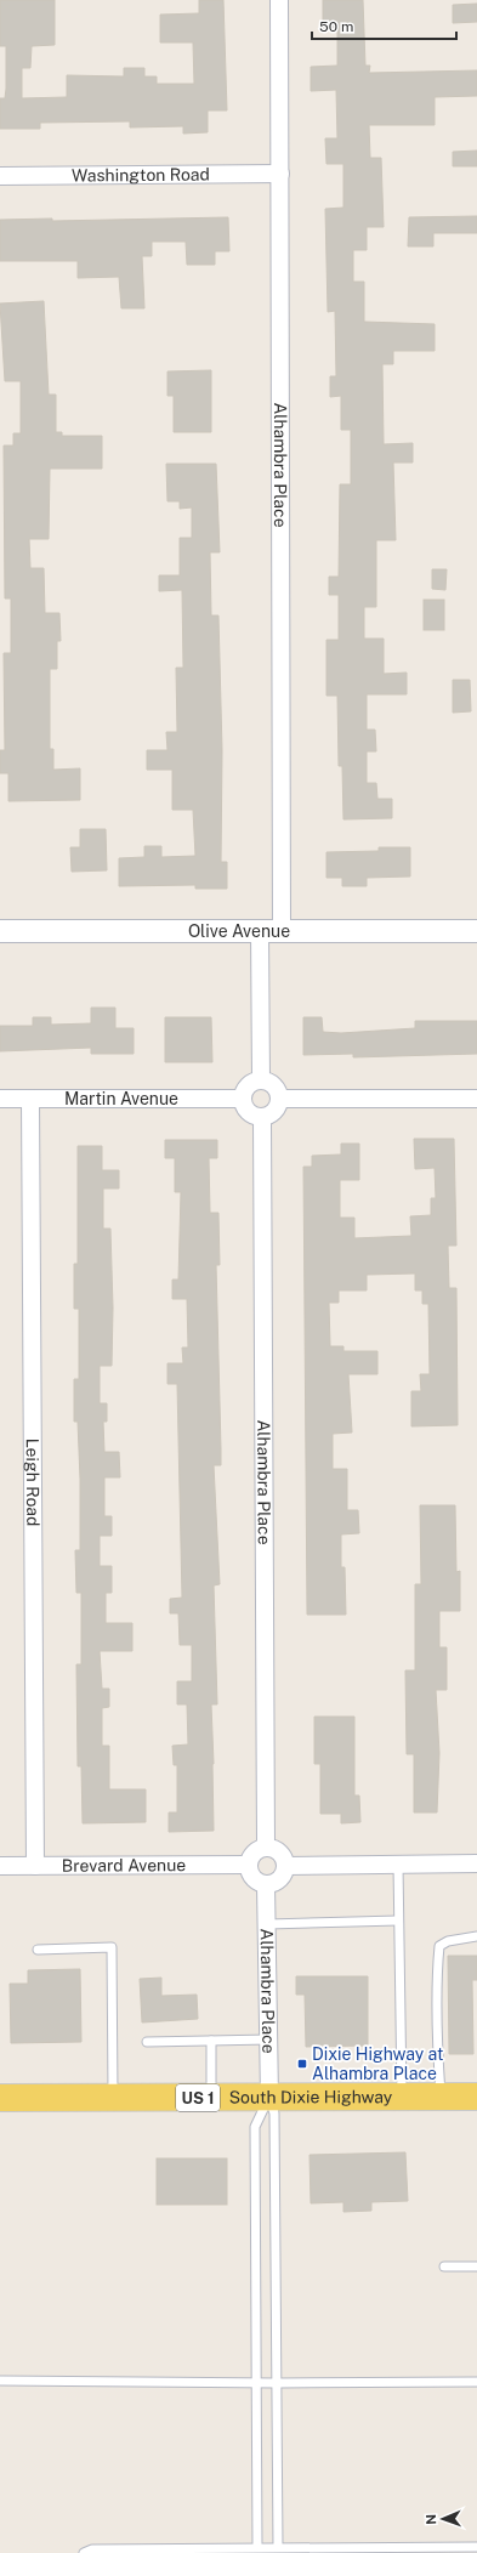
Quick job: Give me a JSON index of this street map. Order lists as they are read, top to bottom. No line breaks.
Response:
{"streets":{"main road":["US 1","South Dixie Highway"],"street":["Washington Road","Alhambra Place","Olive Avenue","Martin Avenue","Leigh Road","Brevard Avenue"]},"crossings":[["Washington Road","Alhambra Place"],["Alhambra Place","Olive Avenue"],["Alhambra Place","Martin Avenue"],["Alhambra Place","Brevard Avenue"],["Alhambra Place","South Dixie Highway"],["Martin Avenue","Leigh Road"],["Leigh Road","Brevard Avenue"]],"places":{"transit":["Dixie Highway at Alhambra Place"]},"scale_bar":"50 m","north":"left"}
